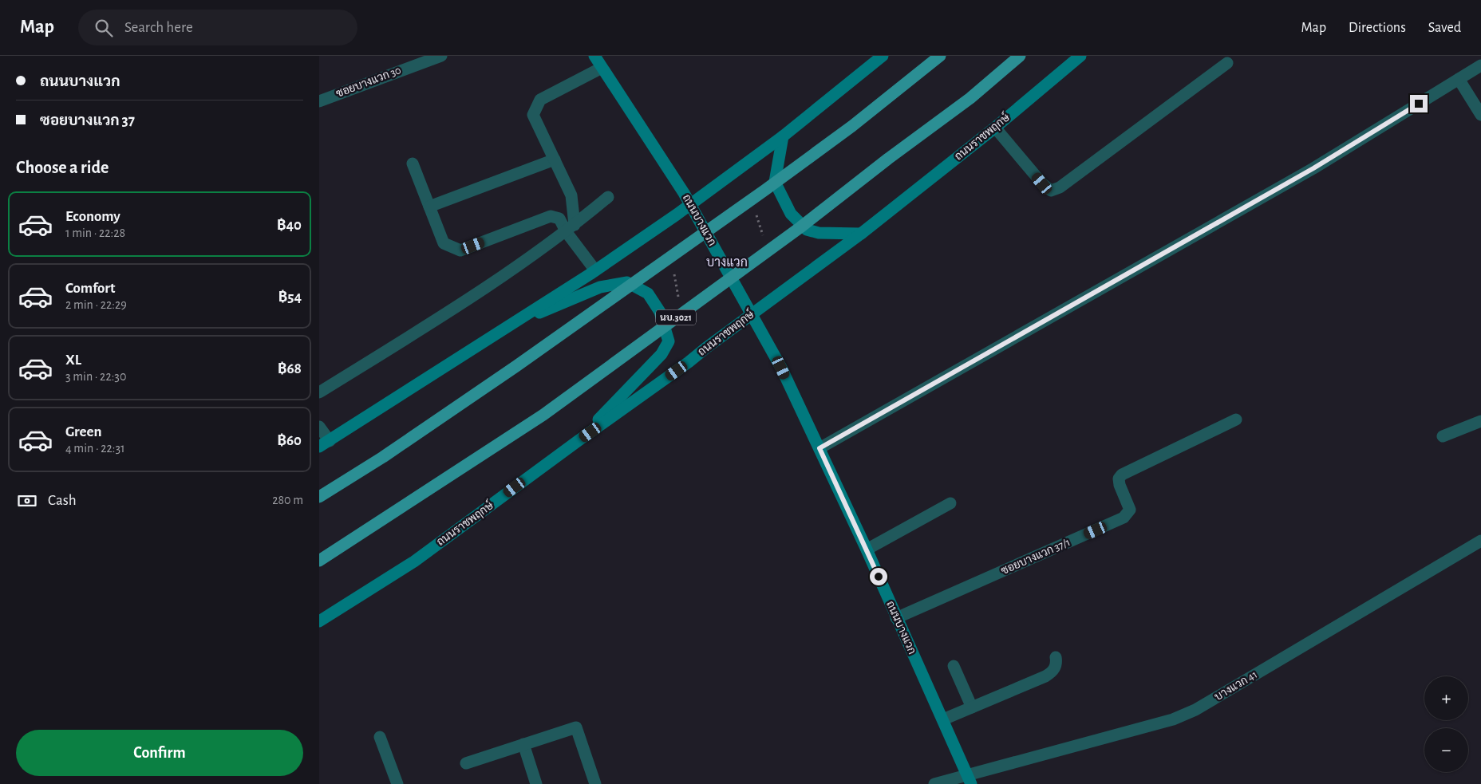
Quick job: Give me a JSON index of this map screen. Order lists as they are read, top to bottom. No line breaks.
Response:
{"streets":{"main road":["ถนนราชพฤกษ์","ถนนบางแวก","นบ.3021"],"street":["ซอยบางแวก 30","ซอยบางแวก 37/1","บางแวก 41"]},"crossings":[["ถนนราชพฤกษ์","ถนนบางแวก"],["ถนนบางแวก","ซอยบางแวก 37/1"],["ถนนบางแวก","บางแวก 41"]],"districts":["บางแวก"],"page":{"header":"Map","search":"Search here","nav":["Map","Directions","Saved"],"banner":["ถนนบางแวก","ซอยบางแวก 37"],"heading":"Choose a ride","list":[{"name":"Economy","note":"1 min · 22:28","value":"฿40"},{"name":"Comfort","note":"2 min · 22:29","value":"฿54"},{"name":"XL","note":"3 min · 22:30","value":"฿68"},{"name":"Green","note":"4 min · 22:31","value":"฿60"}],"pay":["Cash","280 m"],"map_buttons":["+","−"],"buttons":"Confirm"}}
